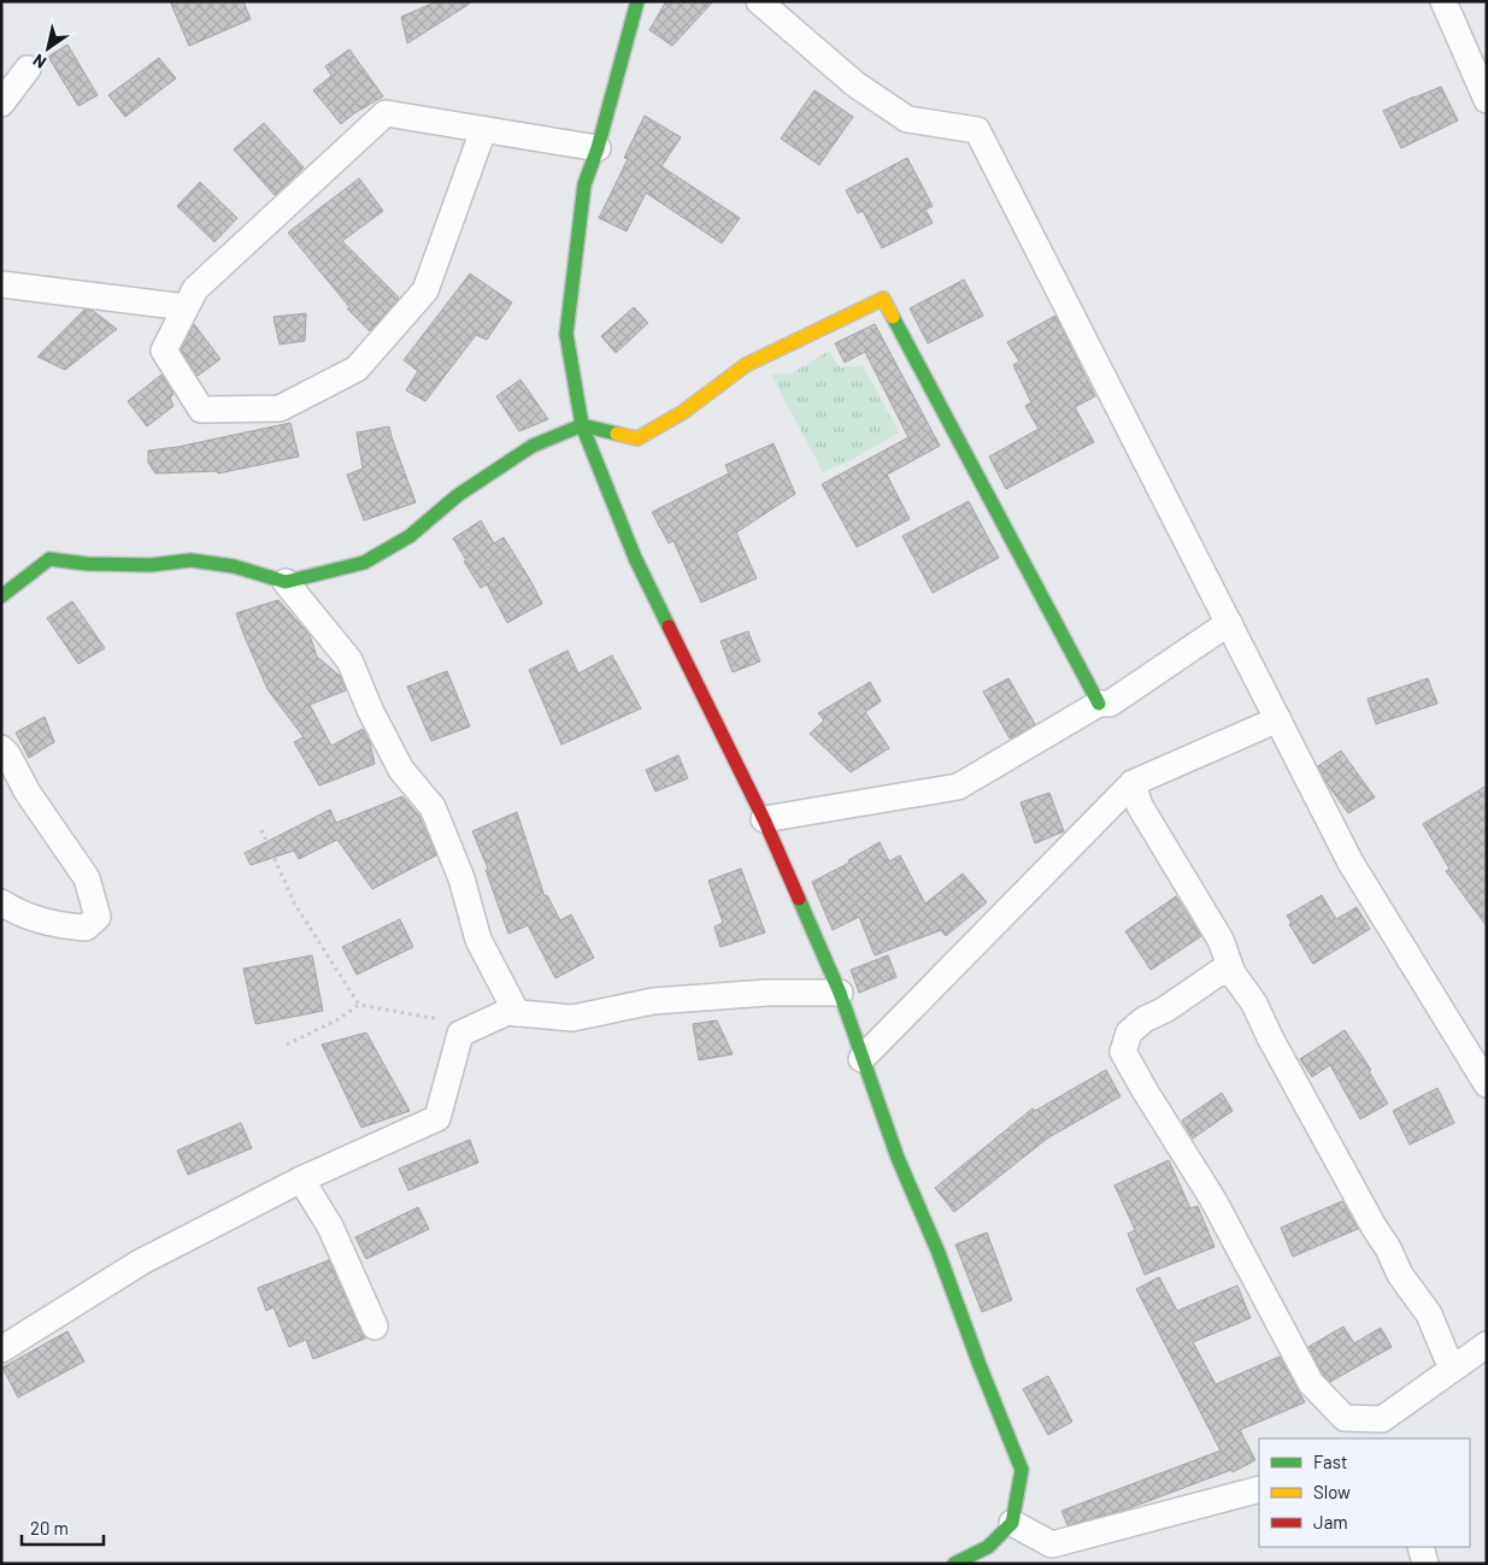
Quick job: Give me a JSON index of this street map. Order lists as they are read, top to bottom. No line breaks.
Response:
{"legend":["Fast","Slow","Jam"],"scale_bar":"20 m","north":"bottom left"}
